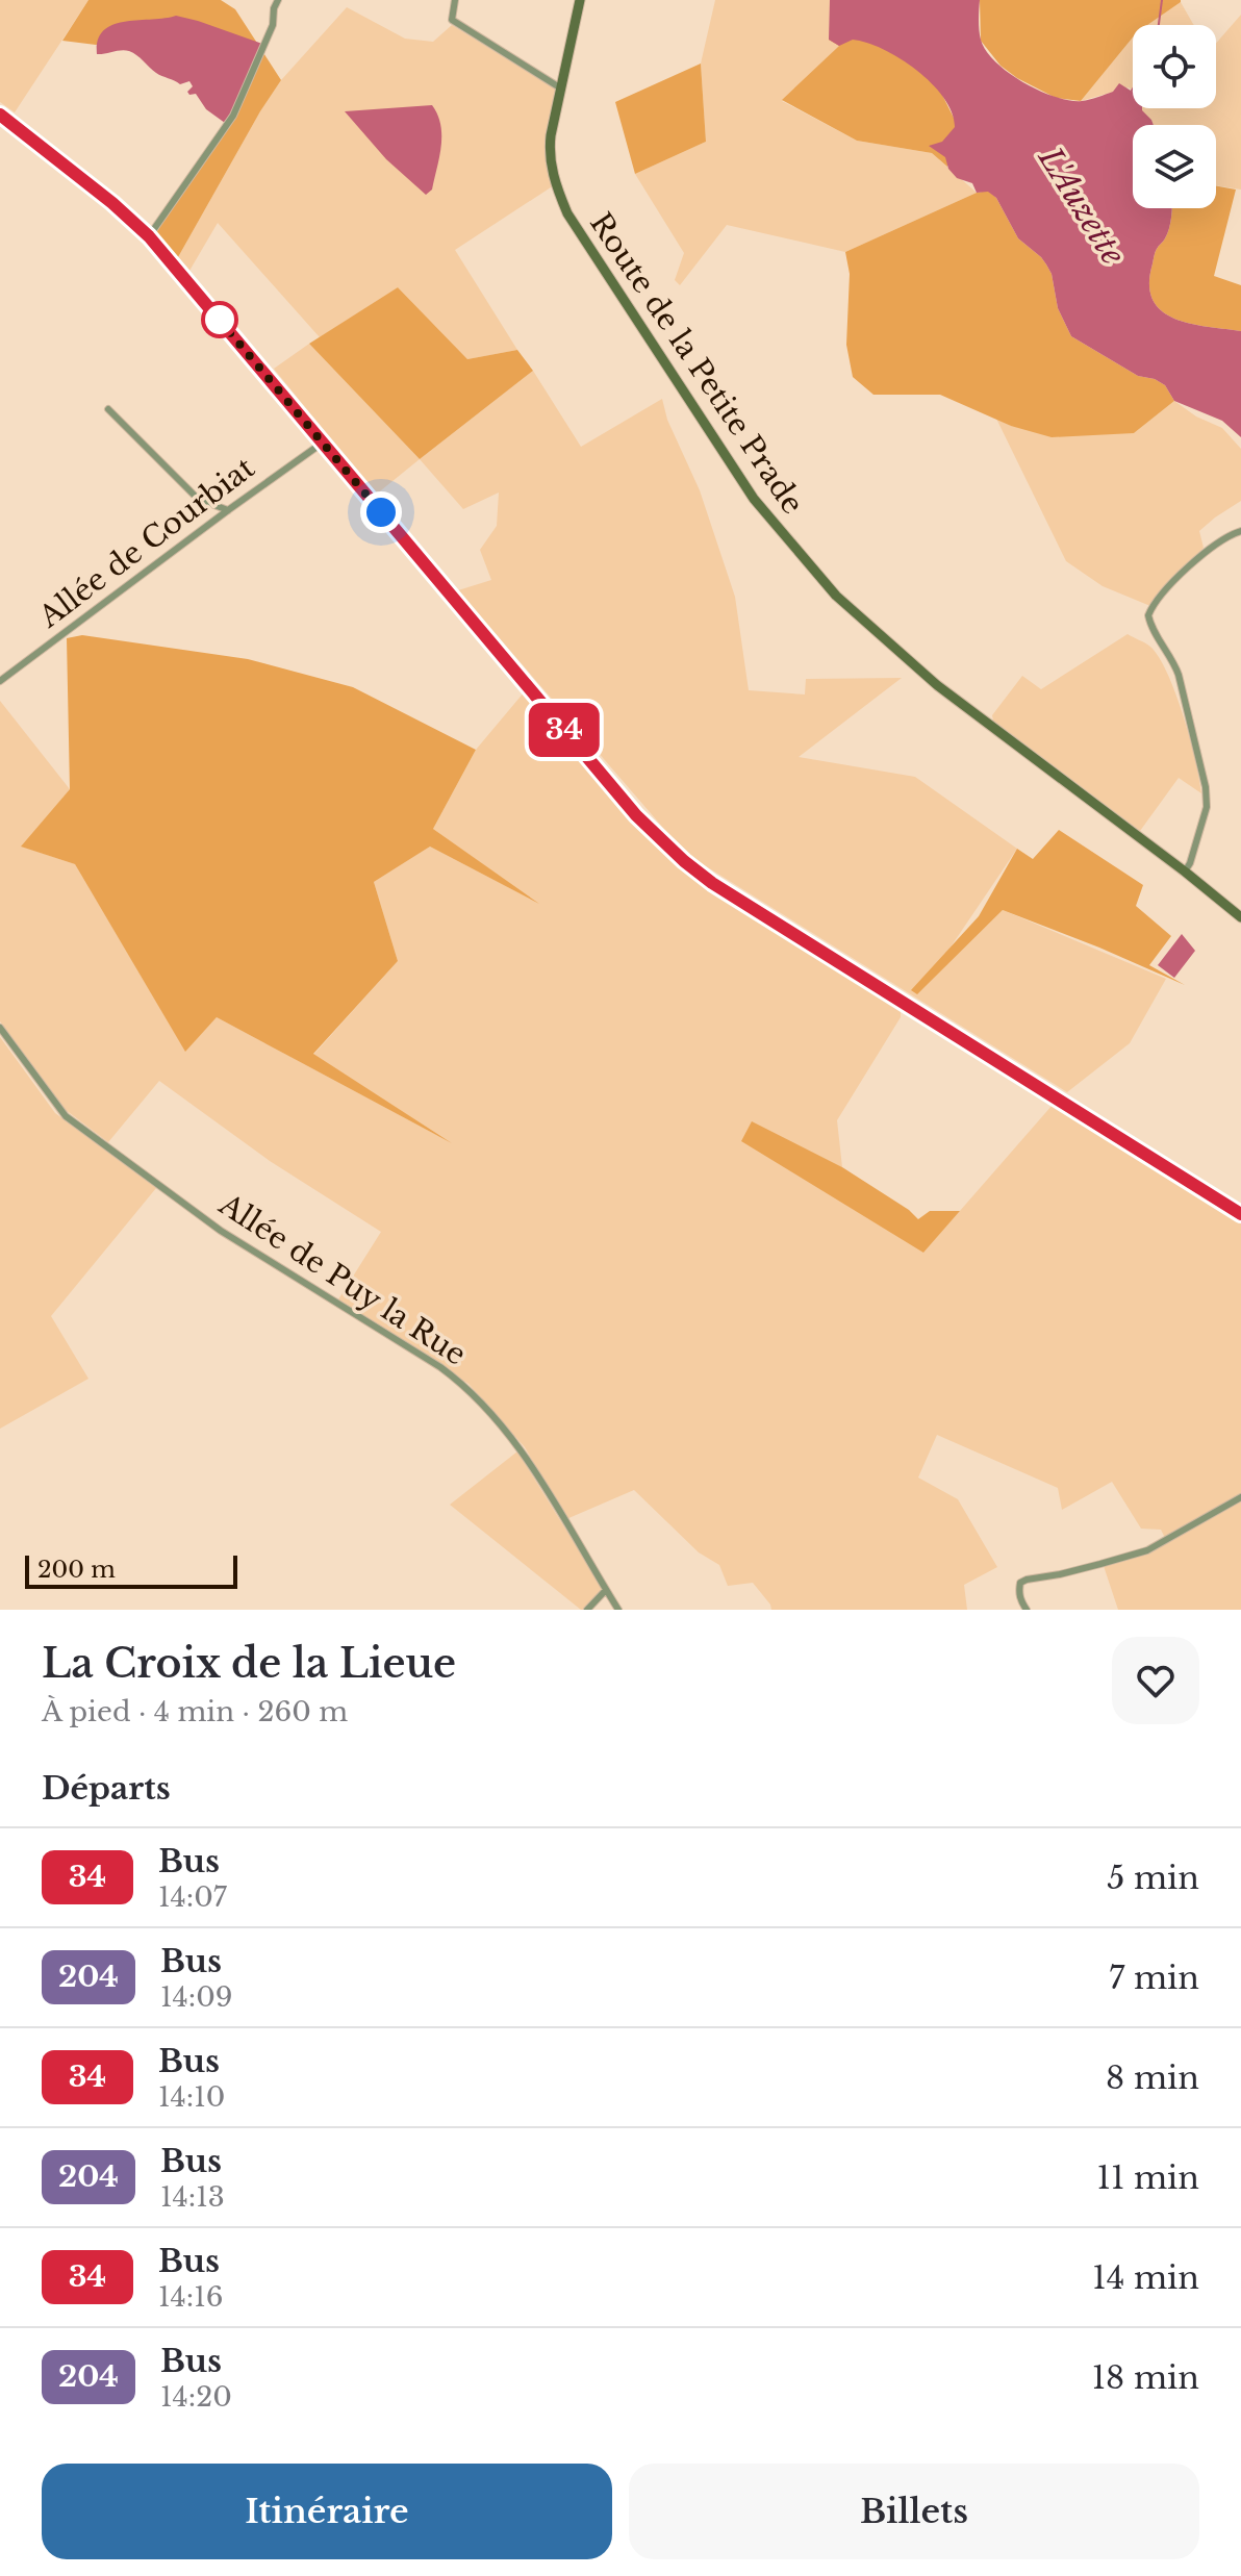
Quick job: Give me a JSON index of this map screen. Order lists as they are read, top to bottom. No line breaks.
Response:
{"streets":{"street":["Route de la Petite Prade","Allée de Courbiat","Allée de Puy la Rue"]},"water":["L'Auzette"],"lines":["bus line 34"],"scale_bar":"200 m","page":{"on_map":"34","scale":"200 m","heading":[["La Croix de la Lieue","À pied · 4 min · 260 m"],"Départs"],"list":[{"mark":"34","name":"Bus","note":"14:07","value":"5 min"},{"mark":"204","name":"Bus","note":"14:09","value":"7 min"},{"mark":"34","name":"Bus","note":"14:10","value":"8 min"},{"mark":"204","name":"Bus","note":"14:13","value":"11 min"},{"mark":"34","name":"Bus","note":"14:16","value":"14 min"},{"mark":"204","name":"Bus","note":"14:20","value":"18 min"}],"buttons":["Itinéraire","Billets"]}}
